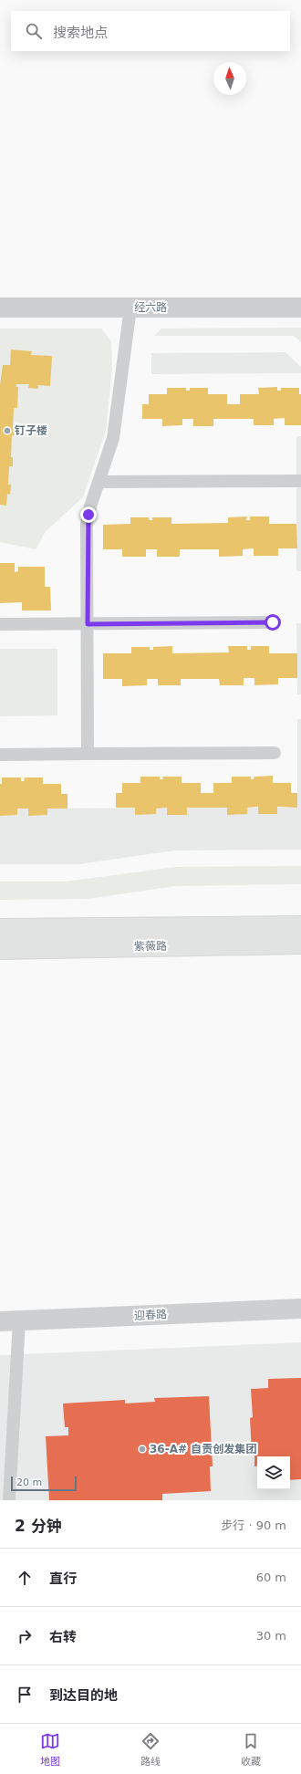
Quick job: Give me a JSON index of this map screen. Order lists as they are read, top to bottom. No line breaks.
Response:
{"streets":{"main road":["紫薇路"],"street":["经六路","迎春路"]},"places":["钉子楼","36-A# 自贡创发集团"],"scale_bar":"20 m","north":"top","page":{"search":"搜索地点","scale":"20 m","heading":["2 分钟","步行 · 90 m"],"list":[["直行","60 m"],["右转","30 m"],"到达目的地"],"nav":["地图","路线","收藏"]}}
